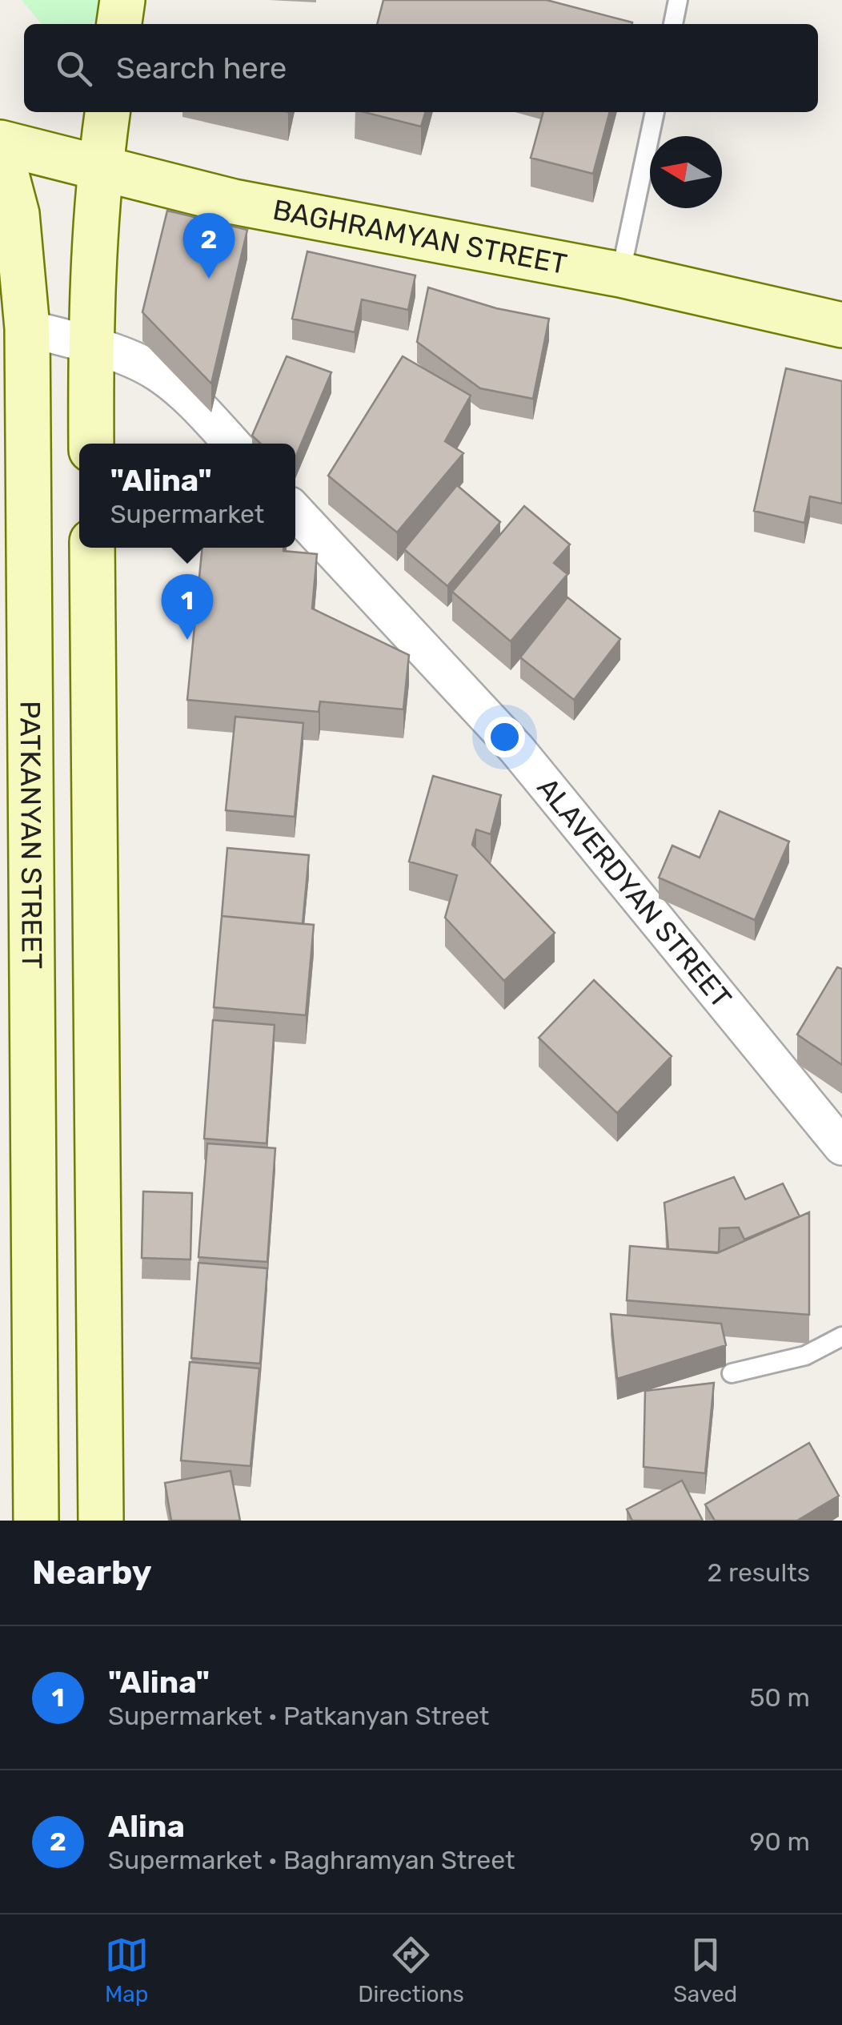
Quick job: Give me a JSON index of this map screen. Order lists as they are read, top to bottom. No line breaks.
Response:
{"streets":{"main road":["BAGHRAMYAN STREET","PATKANYAN STREET"],"street":["ALAVERDYAN STREET"]},"north":"left","page":{"search":"Search here","pins":["2","1"],"popup":["\"Alina\"","Supermarket"],"heading":["Nearby","2 results"],"list":[{"mark":"1","name":"\"Alina\"","note":"Supermarket · Patkanyan Street","value":"50 m"},{"mark":"2","name":"Alina","note":"Supermarket · Baghramyan Street","value":"90 m"}],"nav":["Map","Directions","Saved"]}}
